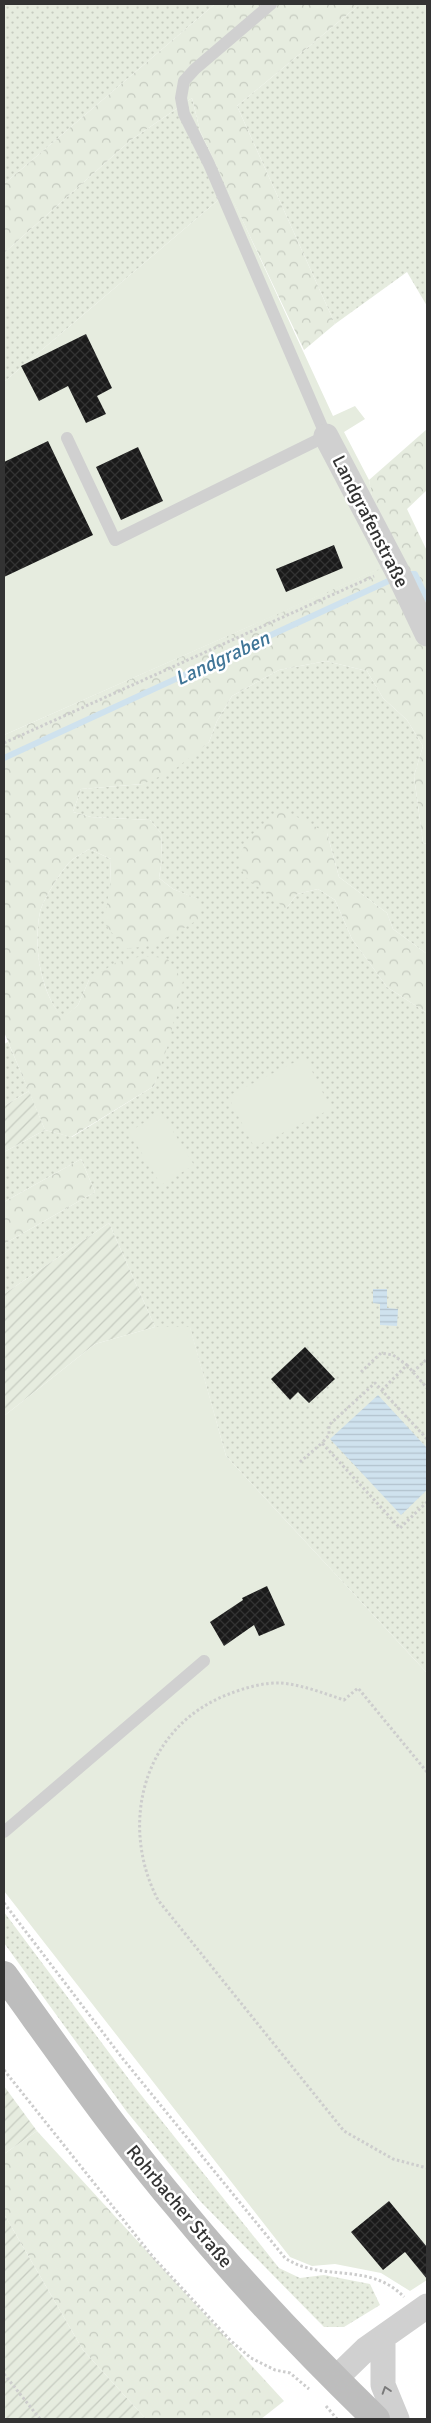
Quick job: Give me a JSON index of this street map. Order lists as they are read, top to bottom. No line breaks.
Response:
{"streets":{"main road":["Rohrbacher Straße"],"street":["Landgrafenstraße"]},"water":["Landgraben"]}
